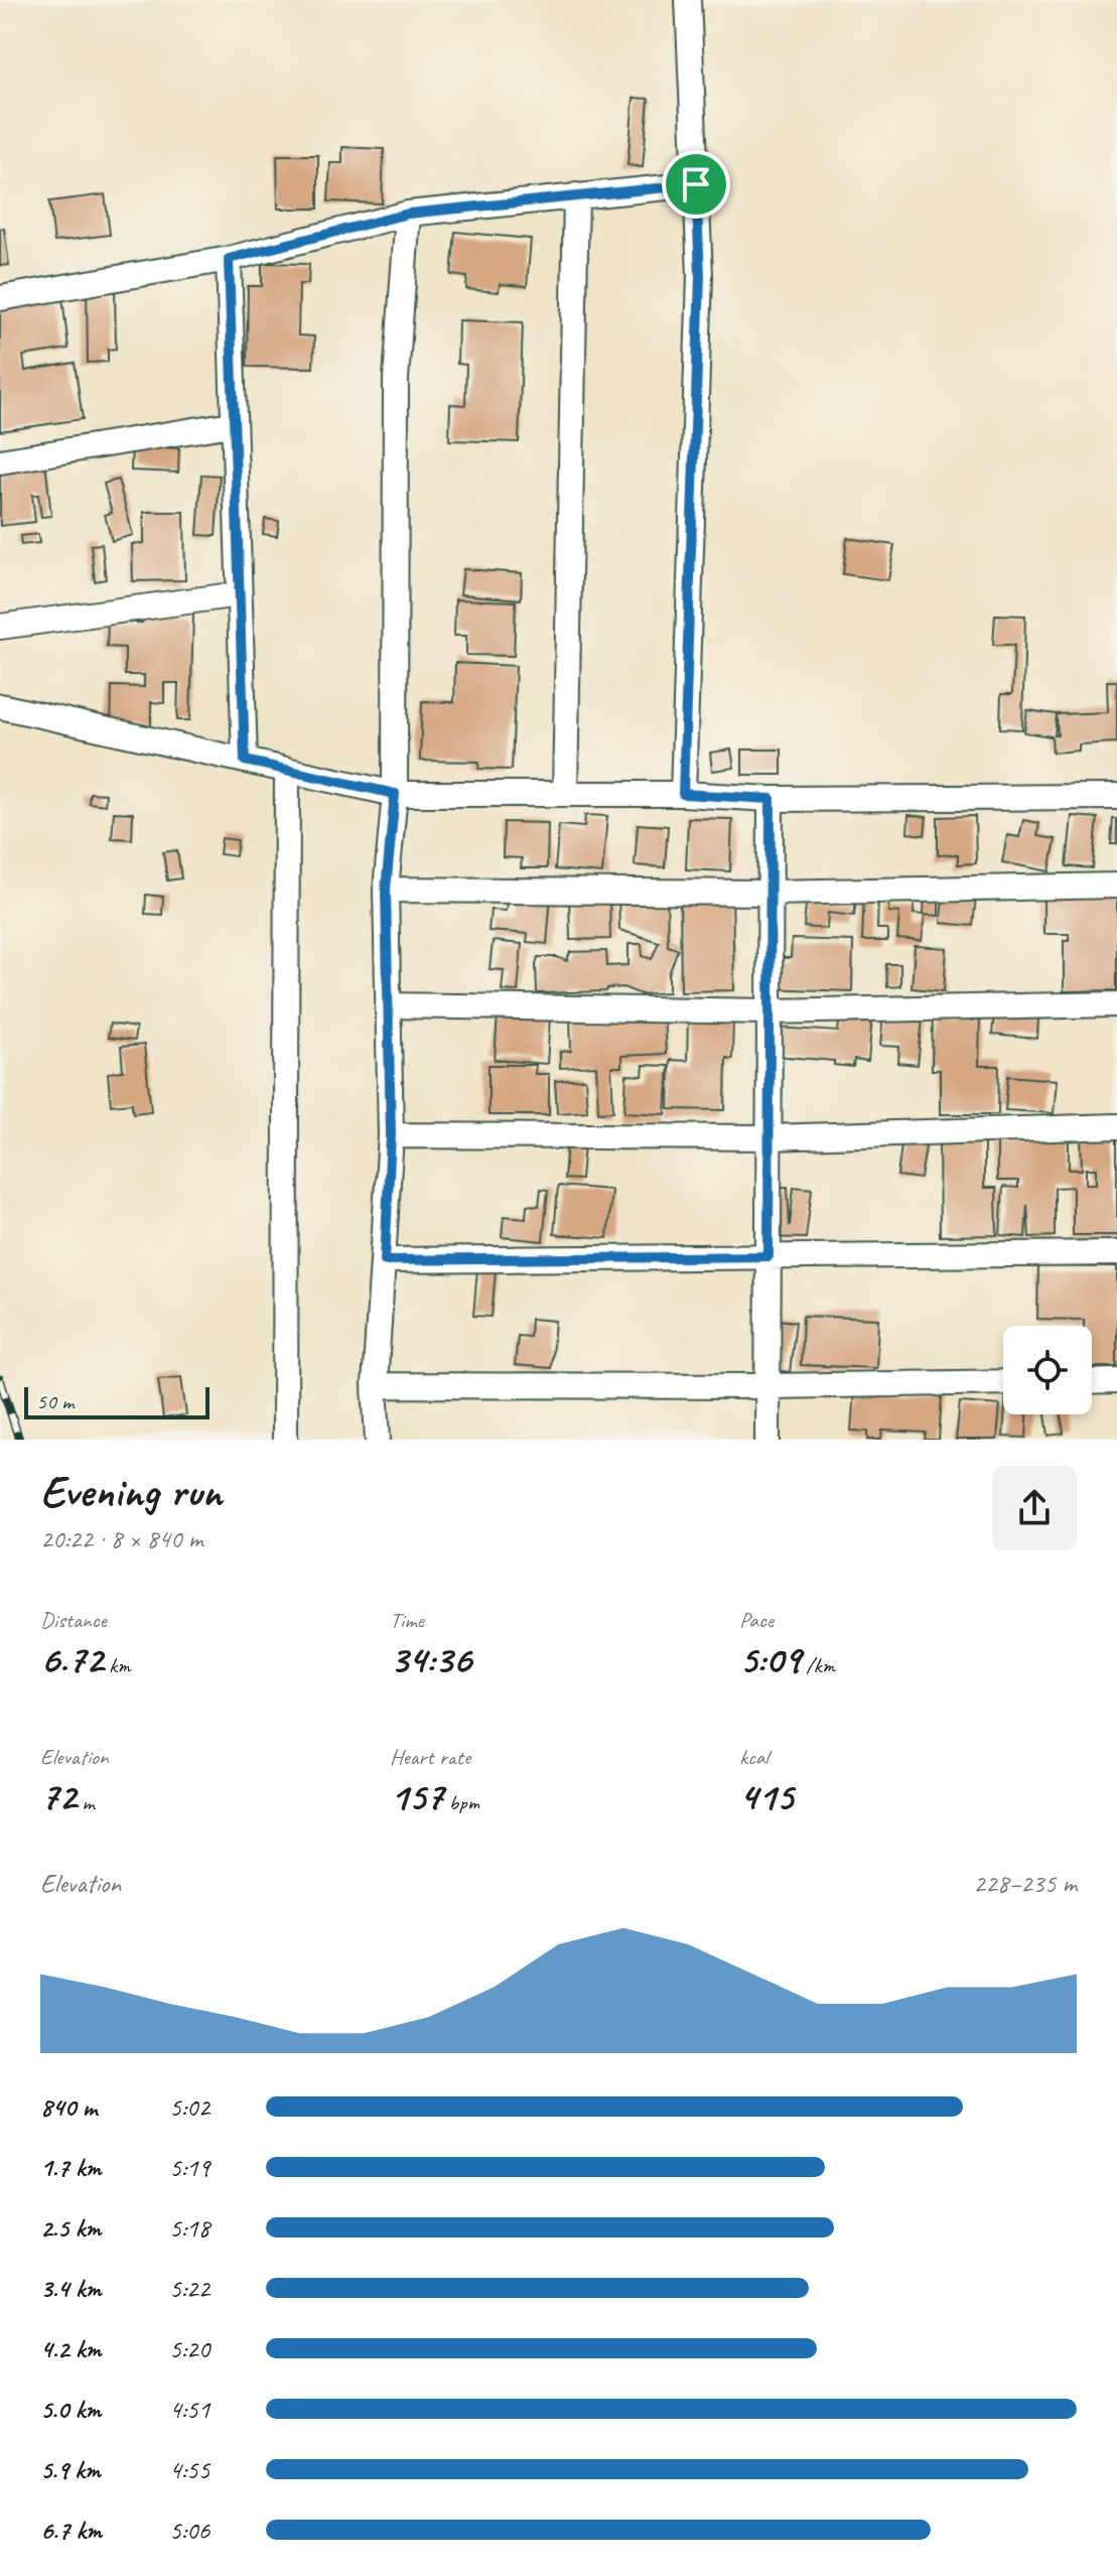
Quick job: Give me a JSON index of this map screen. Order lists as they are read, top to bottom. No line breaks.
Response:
{"scale_bar":"50 m","page":{"scale":"50 m","heading":["Evening run","20:22 · 8 × 840 m"],"stats":[["Distance","6.72 km"],["Time","34:36"],["Pace","5:09 /km"],["Elevation","72 m"],["Heart rate","157 bpm"],["kcal","415"]],"chart":["Elevation","228–235 m"],"list":[{"name":"840 m","note":"5:02"},{"name":"1.7 km","note":"5:19"},{"name":"2.5 km","note":"5:18"},{"name":"3.4 km","note":"5:22"},{"name":"4.2 km","note":"5:20"},{"name":"5.0 km","note":"4:51"},{"name":"5.9 km","note":"4:55"},{"name":"6.7 km","note":"5:06"}]}}
